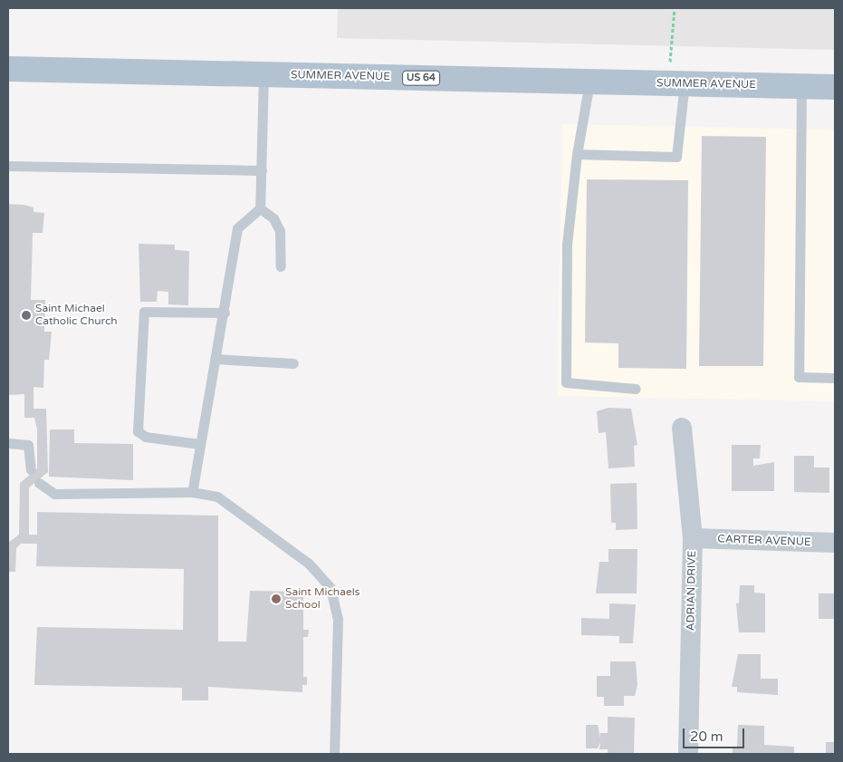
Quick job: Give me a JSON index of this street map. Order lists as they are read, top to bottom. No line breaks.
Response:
{"streets":{"main road":["SUMMER AVENUE","US 64"],"street":["CARTER AVENUE","ADRIAN DRIVE"]},"crossings":[["CARTER AVENUE","ADRIAN DRIVE"]],"places":["Saint Michael Catholic Church","Saint Michaels School"],"scale_bar":"20 m"}
